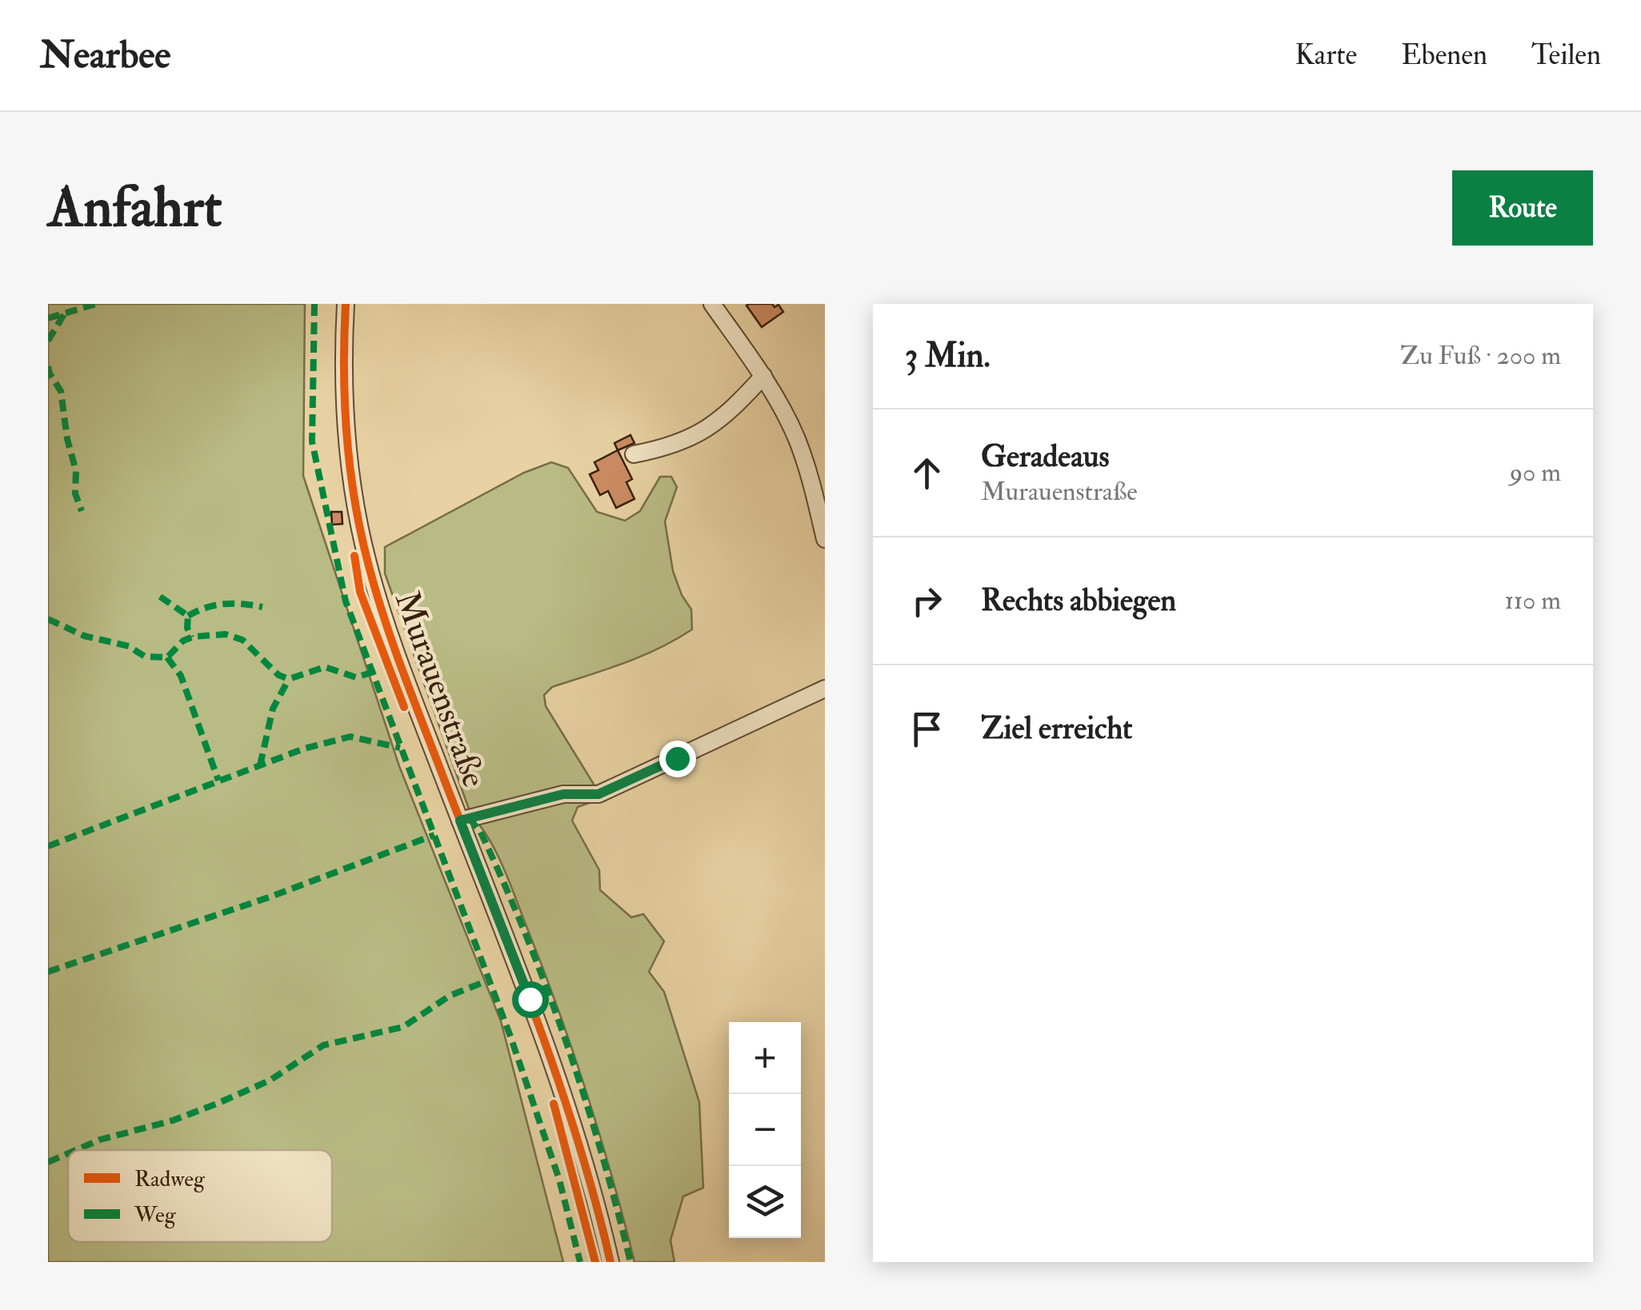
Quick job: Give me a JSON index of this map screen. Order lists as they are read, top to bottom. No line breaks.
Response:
{"streets":{"street":["Murauenstraße"]},"legend":["Radweg","Weg"],"page":{"header":"Nearbee","nav":["Karte","Ebenen","Teilen"],"buttons":"Route","title":"Anfahrt","heading":["3 Min.","Zu Fuß · 200 m"],"list":[["Geradeaus","Murauenstraße","90 m"],["Rechts abbiegen","110 m"],"Ziel erreicht"],"map_buttons":["+","−"]}}
